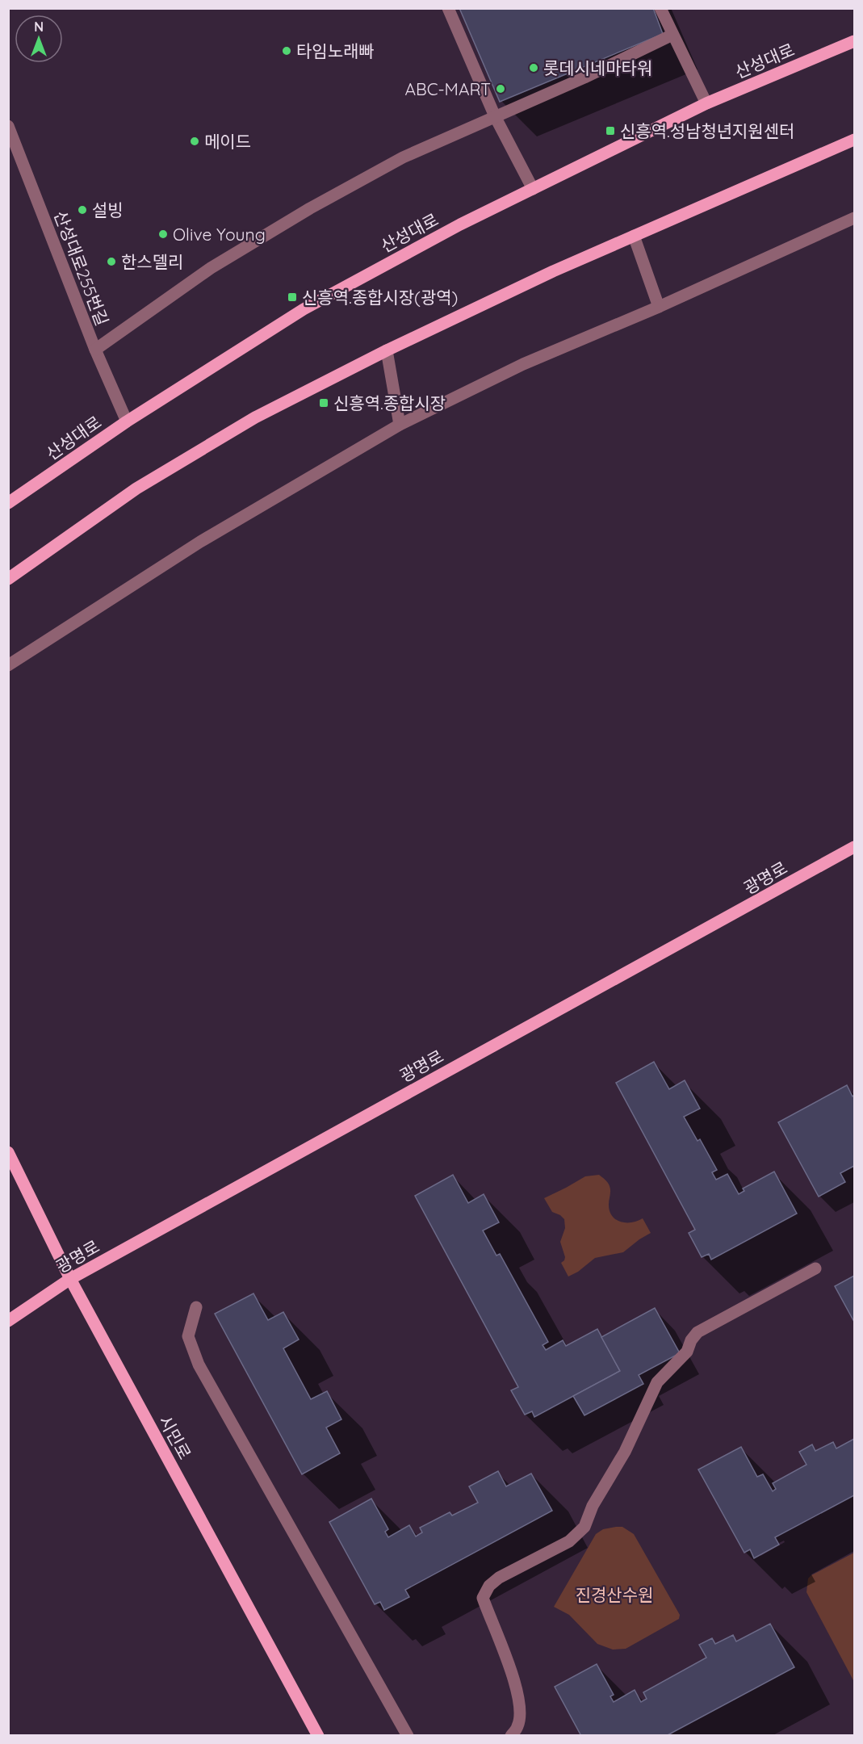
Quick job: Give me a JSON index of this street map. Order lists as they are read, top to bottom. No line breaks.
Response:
{"streets":{"main road":["산성대로","광명로","시민로"],"street":["산성대로255번길"]},"crossings":[["산성대로","산성대로255번길"],["광명로","시민로"]],"parks":["진경산수원"],"places":{"other":["타임노래빠","롯데시네마타워","ABC-MART","메이드","설빙","Olive Young","한스델리"],"transit":["신흥역.성남청년지원센터","신흥역.종합시장(광역)","신흥역.종합시장"]},"north":"top"}
